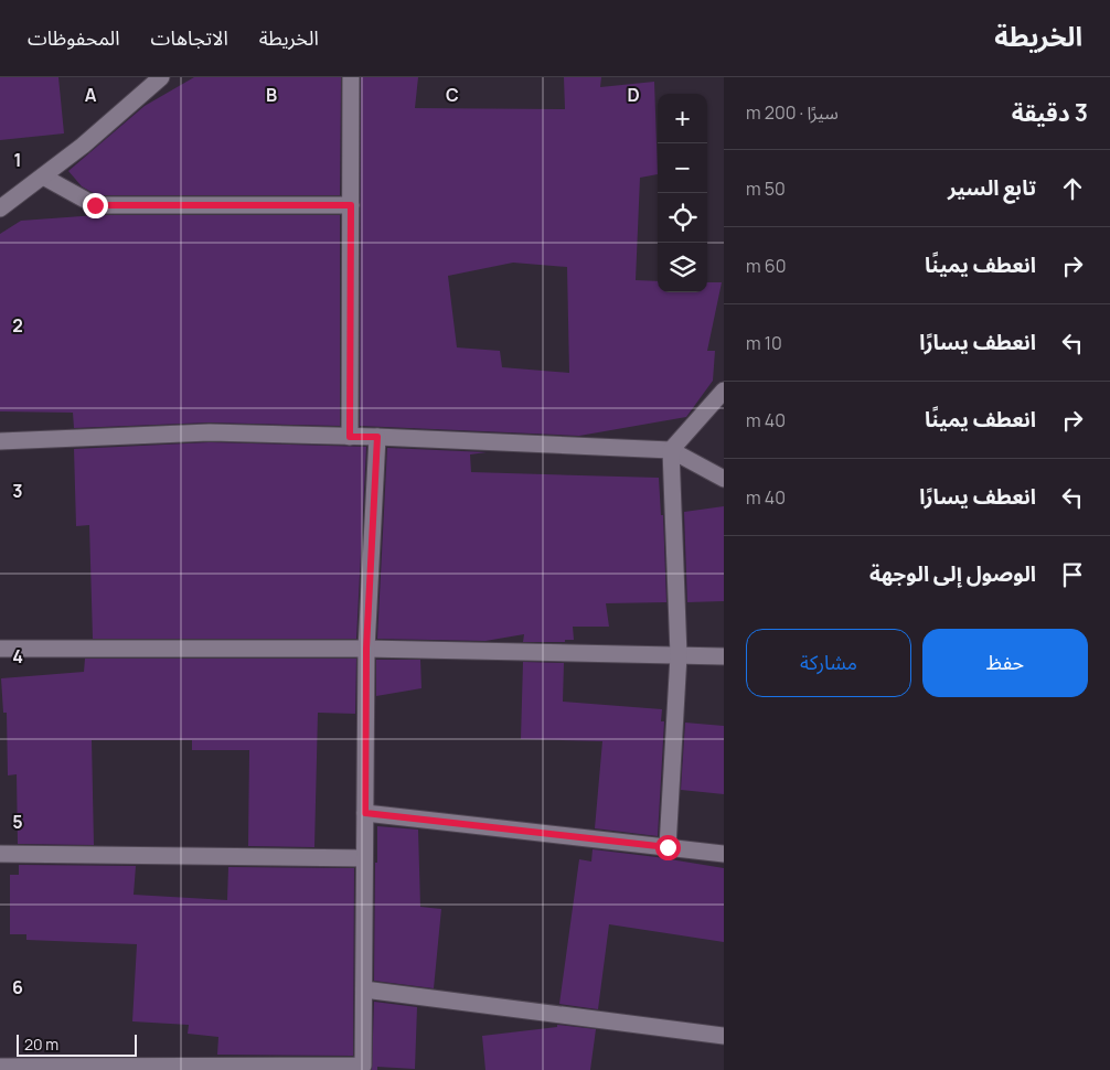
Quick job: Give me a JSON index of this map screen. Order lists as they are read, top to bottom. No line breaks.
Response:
{"scale_bar":"20 m","page":{"header":"الخريطة","nav":["الخريطة","الاتجاهات","المحفوظات"],"heading":["3 دقيقة","سيرًا · 200 m"],"map_buttons":["+","−"],"list":[["تابع السير","50 m"],["انعطف يمينًا","60 m"],["انعطف يسارًا","10 m"],["انعطف يمينًا","40 m"],["انعطف يسارًا","40 m"],"الوصول إلى الوجهة"],"buttons":["حفظ","مشاركة"],"scale":"20 m"},"grid":{"columns":["A","B","C","D"],"rows":["1","2","3","4","5","6"]}}
